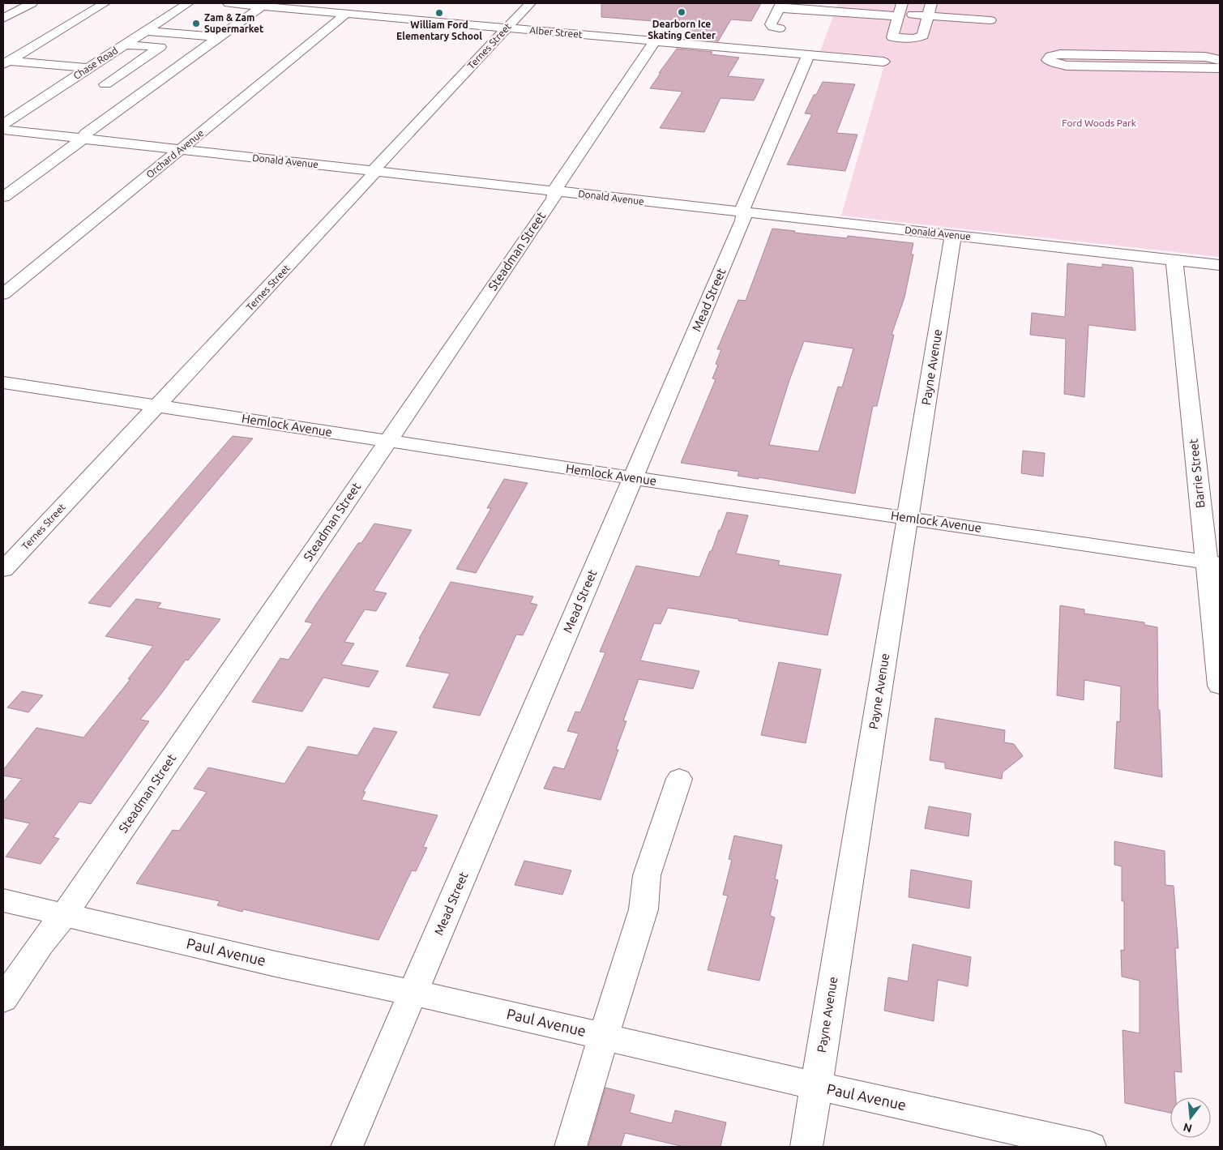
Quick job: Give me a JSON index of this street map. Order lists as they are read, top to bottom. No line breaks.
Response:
{"streets":{"street":["Alber Street","Ternes Street","Chase Road","Orchard Avenue","Donald Avenue","Steadman Street","Mead Street","Payne Avenue","Hemlock Avenue","Barrie Street","Paul Avenue"]},"crossings":[["Alber Street","Ternes Street"],["Alber Street","Orchard Avenue"],["Alber Street","Steadman Street"],["Alber Street","Mead Street"],["Ternes Street","Donald Avenue"],["Ternes Street","Hemlock Avenue"],["Orchard Avenue","Donald Avenue"],["Donald Avenue","Steadman Street"],["Donald Avenue","Mead Street"],["Donald Avenue","Payne Avenue"],["Donald Avenue","Barrie Street"],["Steadman Street","Hemlock Avenue"],["Steadman Street","Paul Avenue"],["Mead Street","Hemlock Avenue"],["Mead Street","Paul Avenue"],["Payne Avenue","Hemlock Avenue"],["Payne Avenue","Paul Avenue"],["Hemlock Avenue","Barrie Street"]],"parks":["Ford Woods Park"],"places":["Dearborn Ice Skating Center","William Ford Elementary School","Zam & Zam Supermarket"],"north":"bottom"}
